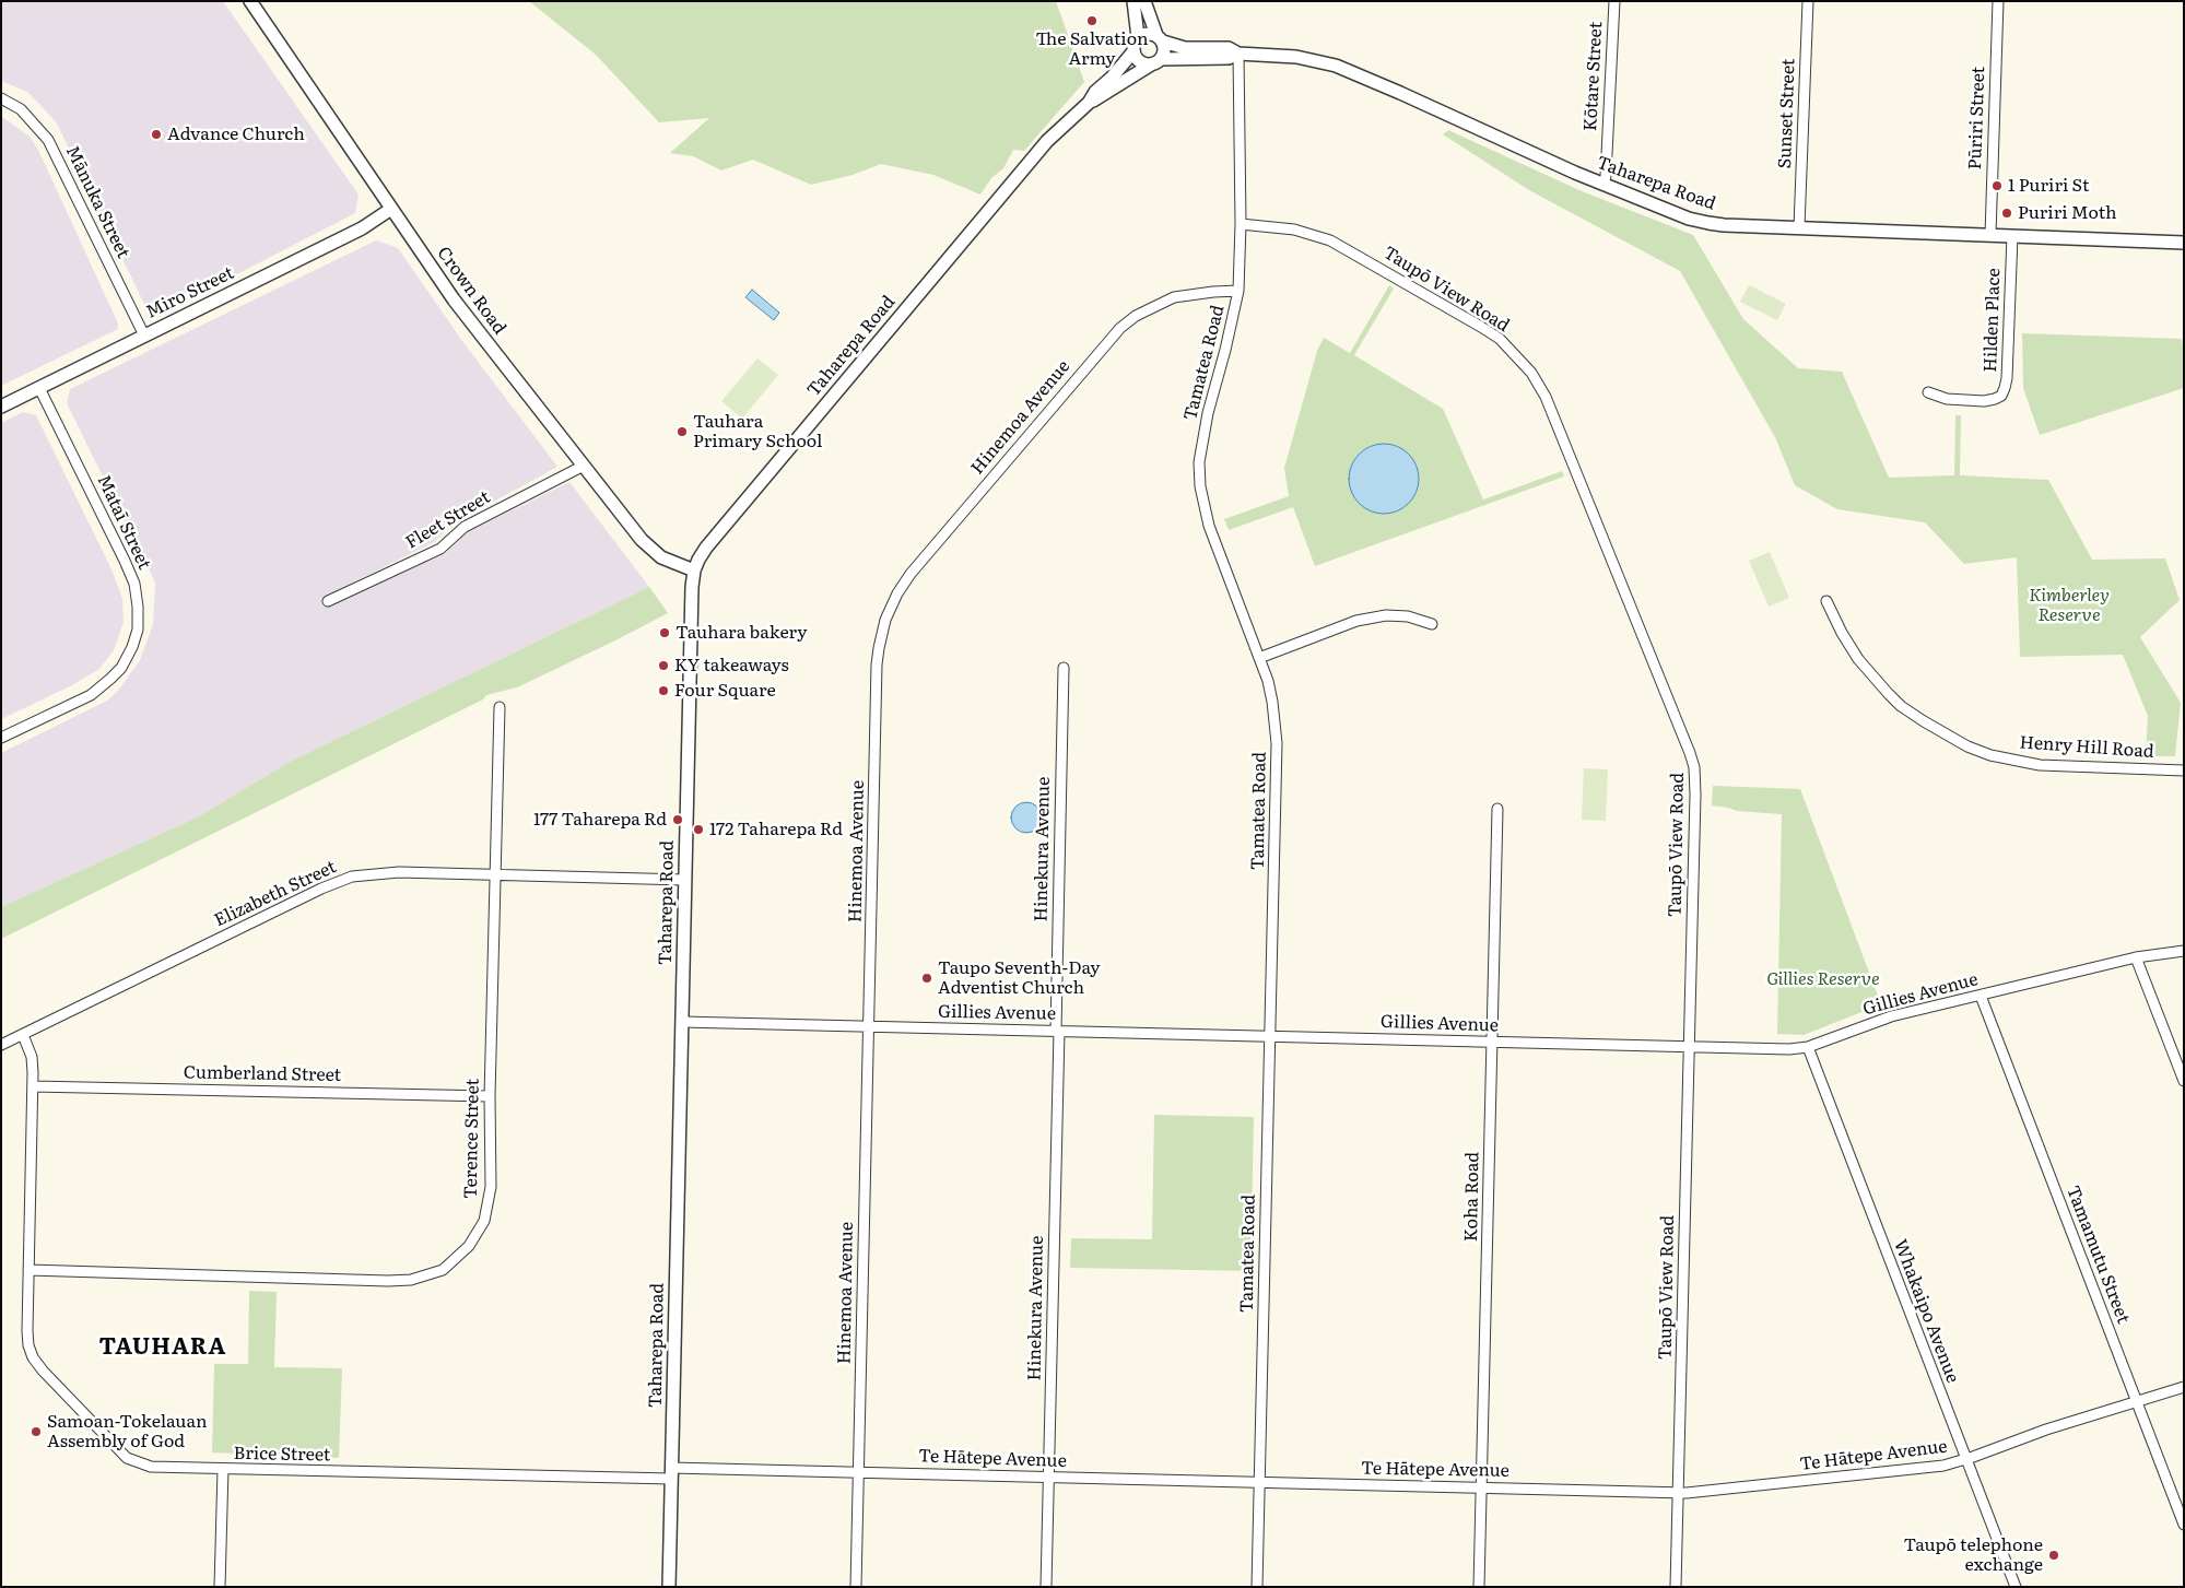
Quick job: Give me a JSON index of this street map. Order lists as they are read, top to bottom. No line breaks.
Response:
{"streets":{"street":["Kōtare Street","Sunset Street","Pūriri Street","Taharepa Road","Mānuka Street","Taupō View Road","Crown Road","Miro Street","Hilden Place","Tamatea Road","Hinemoa Avenue","Fleet Street","Mataī Street","Henry Hill Road","Hinekura Avenue","Elizabeth Street","Gillies Avenue","Cumberland Street","Terence Street","Koha Road","Tamamutu Street","Whakaipo Avenue","Brice Street","Te Hātepe Avenue"]},"crossings":[["Kōtare Street","Taharepa Road"],["Sunset Street","Taharepa Road"],["Pūriri Street","Taharepa Road"],["Taharepa Road","Crown Road"],["Taharepa Road","Hilden Place"],["Taharepa Road","Tamatea Road"],["Taharepa Road","Elizabeth Street"],["Taharepa Road","Gillies Avenue"],["Taharepa Road","Brice Street"],["Taharepa Road","Te Hātepe Avenue"],["Mānuka Street","Miro Street"],["Taupō View Road","Tamatea Road"],["Taupō View Road","Gillies Avenue"],["Taupō View Road","Te Hātepe Avenue"],["Crown Road","Miro Street"],["Crown Road","Fleet Street"],["Miro Street","Mataī Street"],["Tamatea Road","Hinemoa Avenue"],["Tamatea Road","Gillies Avenue"],["Tamatea Road","Te Hātepe Avenue"],["Hinemoa Avenue","Gillies Avenue"],["Hinemoa Avenue","Te Hātepe Avenue"],["Hinekura Avenue","Gillies Avenue"],["Hinekura Avenue","Te Hātepe Avenue"],["Elizabeth Street","Terence Street"],["Elizabeth Street","Brice Street"],["Gillies Avenue","Koha Road"],["Gillies Avenue","Tamamutu Street"],["Gillies Avenue","Whakaipo Avenue"],["Cumberland Street","Terence Street"],["Cumberland Street","Brice Street"],["Terence Street","Brice Street"],["Koha Road","Te Hātepe Avenue"],["Tamamutu Street","Te Hātepe Avenue"],["Whakaipo Avenue","Te Hātepe Avenue"],["Brice Street","Te Hātepe Avenue"]],"districts":["TAUHARA"],"parks":["Kimberley Reserve","Gillies Reserve"],"places":["The Salvation Army","Advance Church","1 Puriri St","Puriri Moth","Tauhara Primary School","Tauhara bakery","KY takeaways","Four Square","177 Taharepa Rd","172 Taharepa Rd","Taupo Seventh-Day Adventist Church","Samoan-Tokelauan Assembly of God","Taupō telephone exchange"]}
